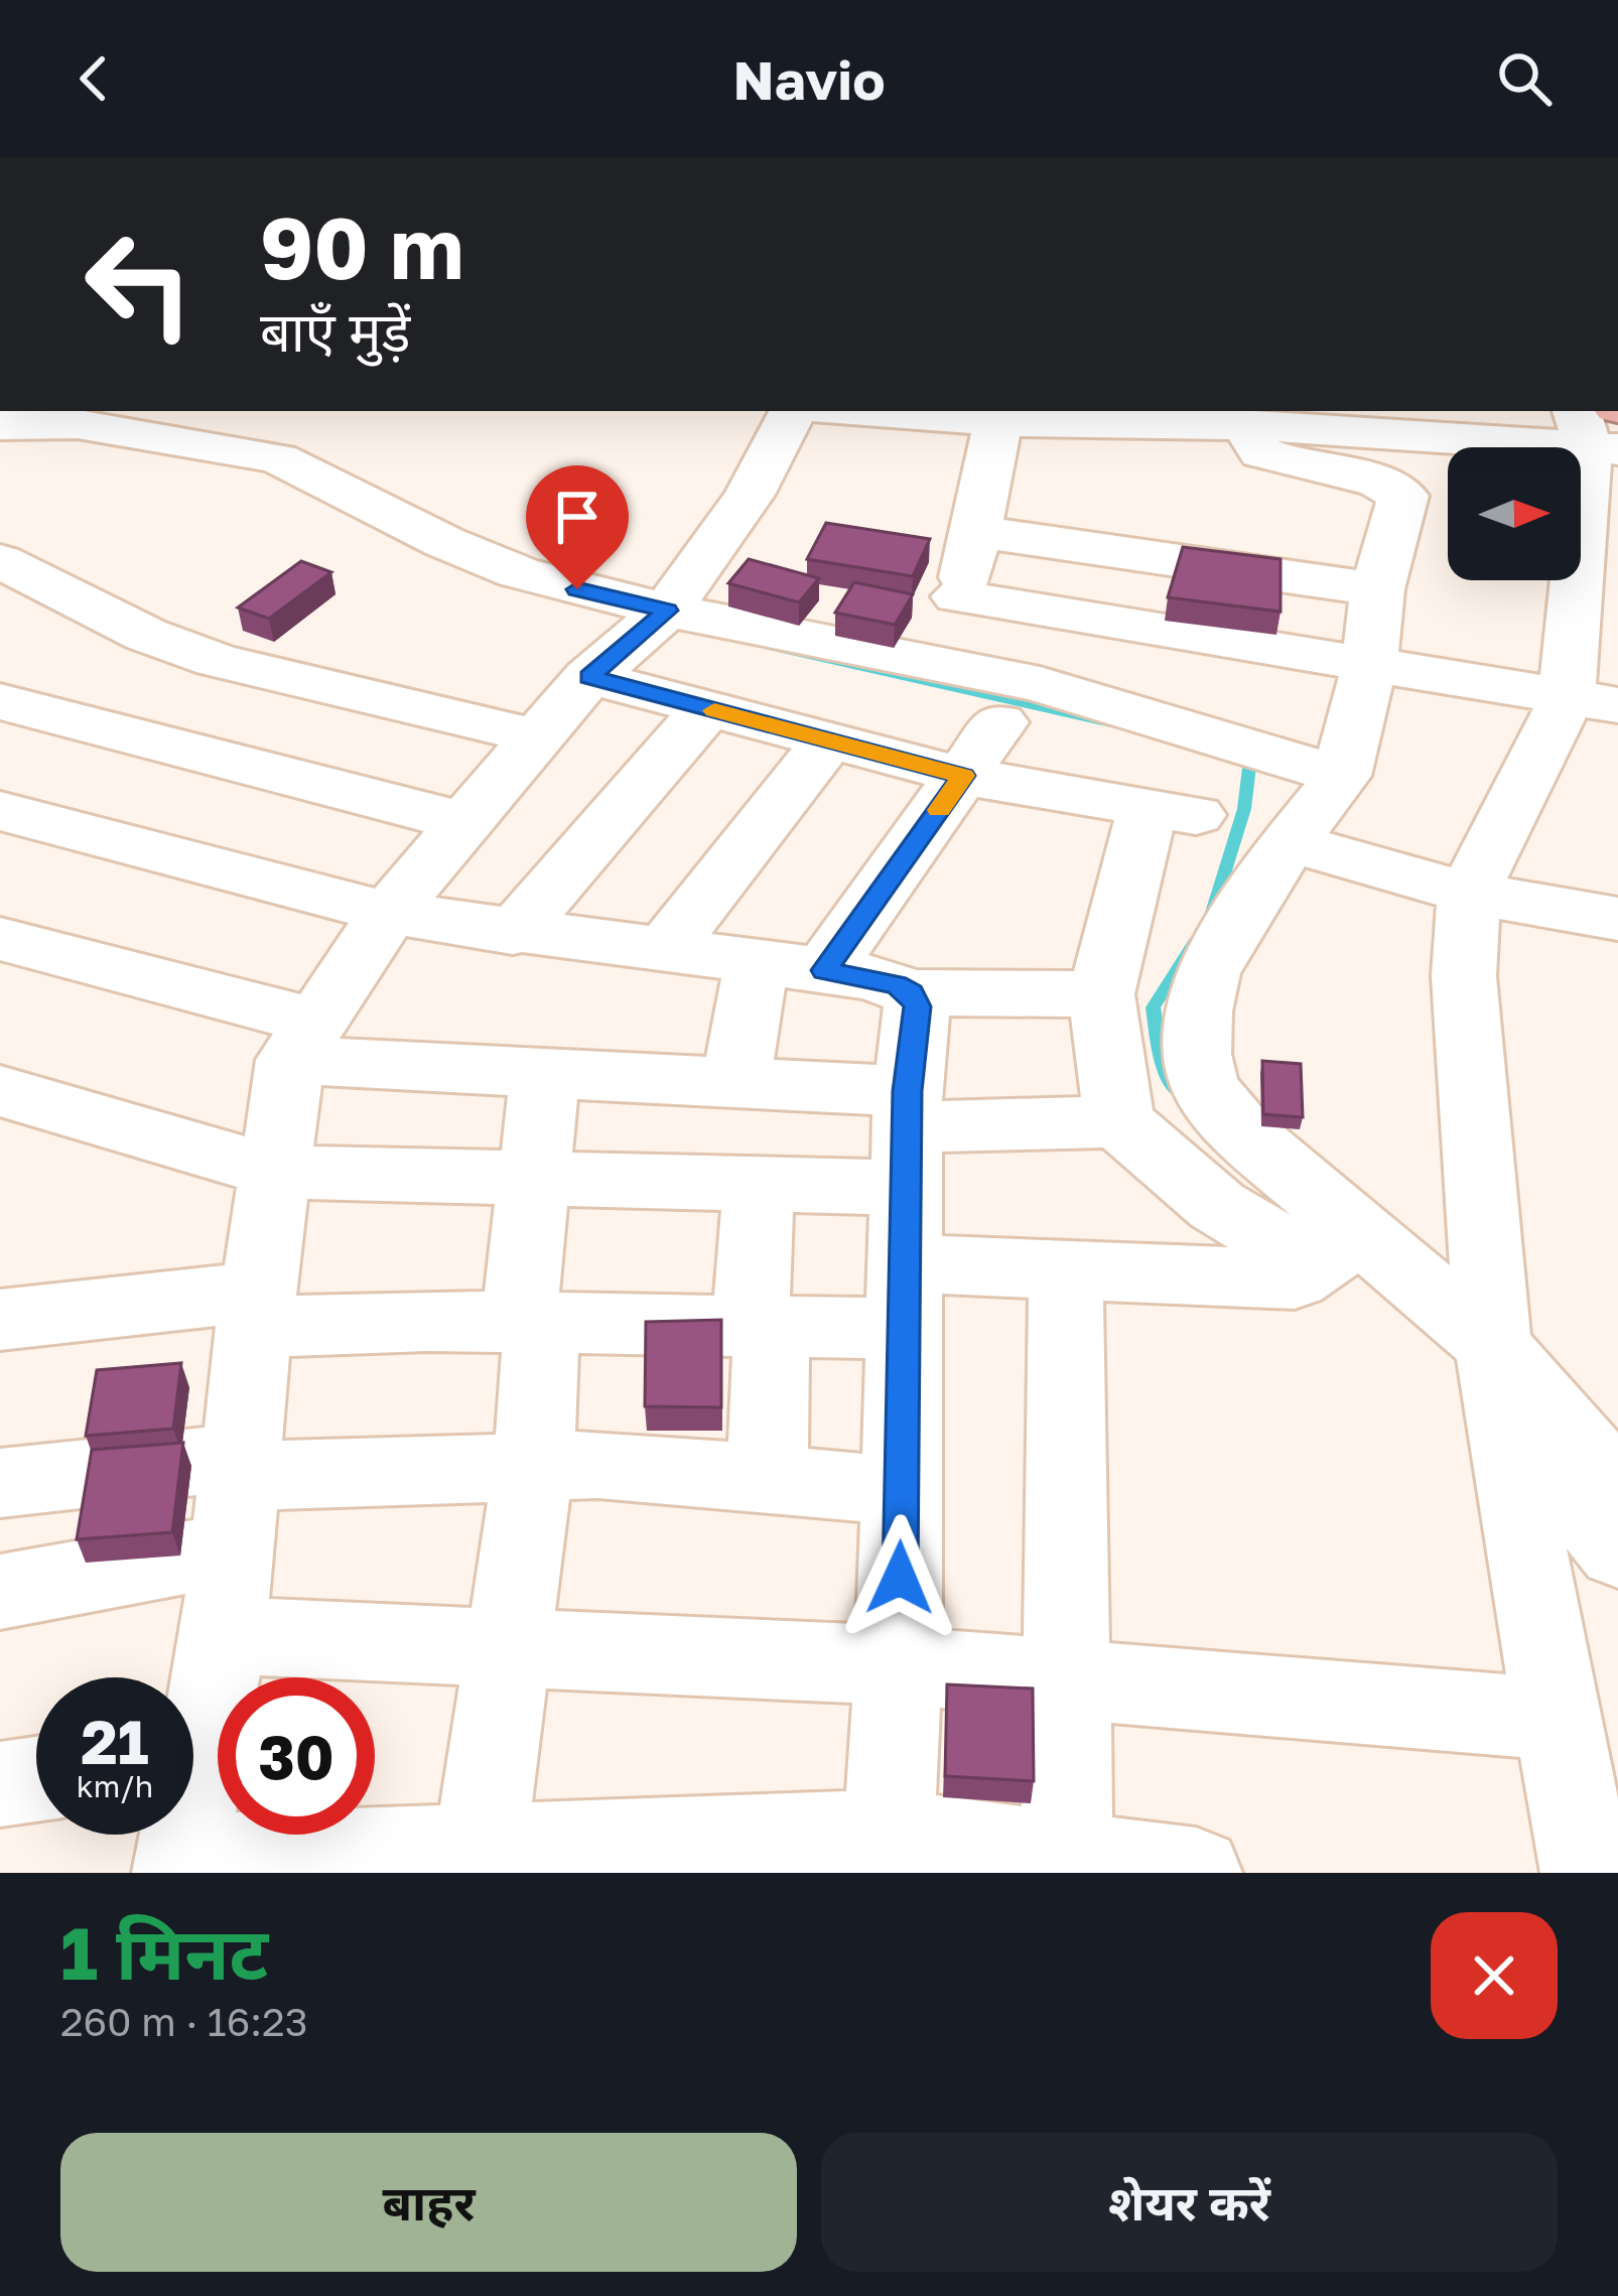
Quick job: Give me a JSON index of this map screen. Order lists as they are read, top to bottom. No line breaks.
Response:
{"north":"right","page":{"header":"Navio","turn":["90 m","बाएँ मुड़ें"],"speed":"21 km/h","limit":"30","heading":["1 मिनट","260 m · 16:23"],"buttons":["बाहर","शेयर करें"]}}
